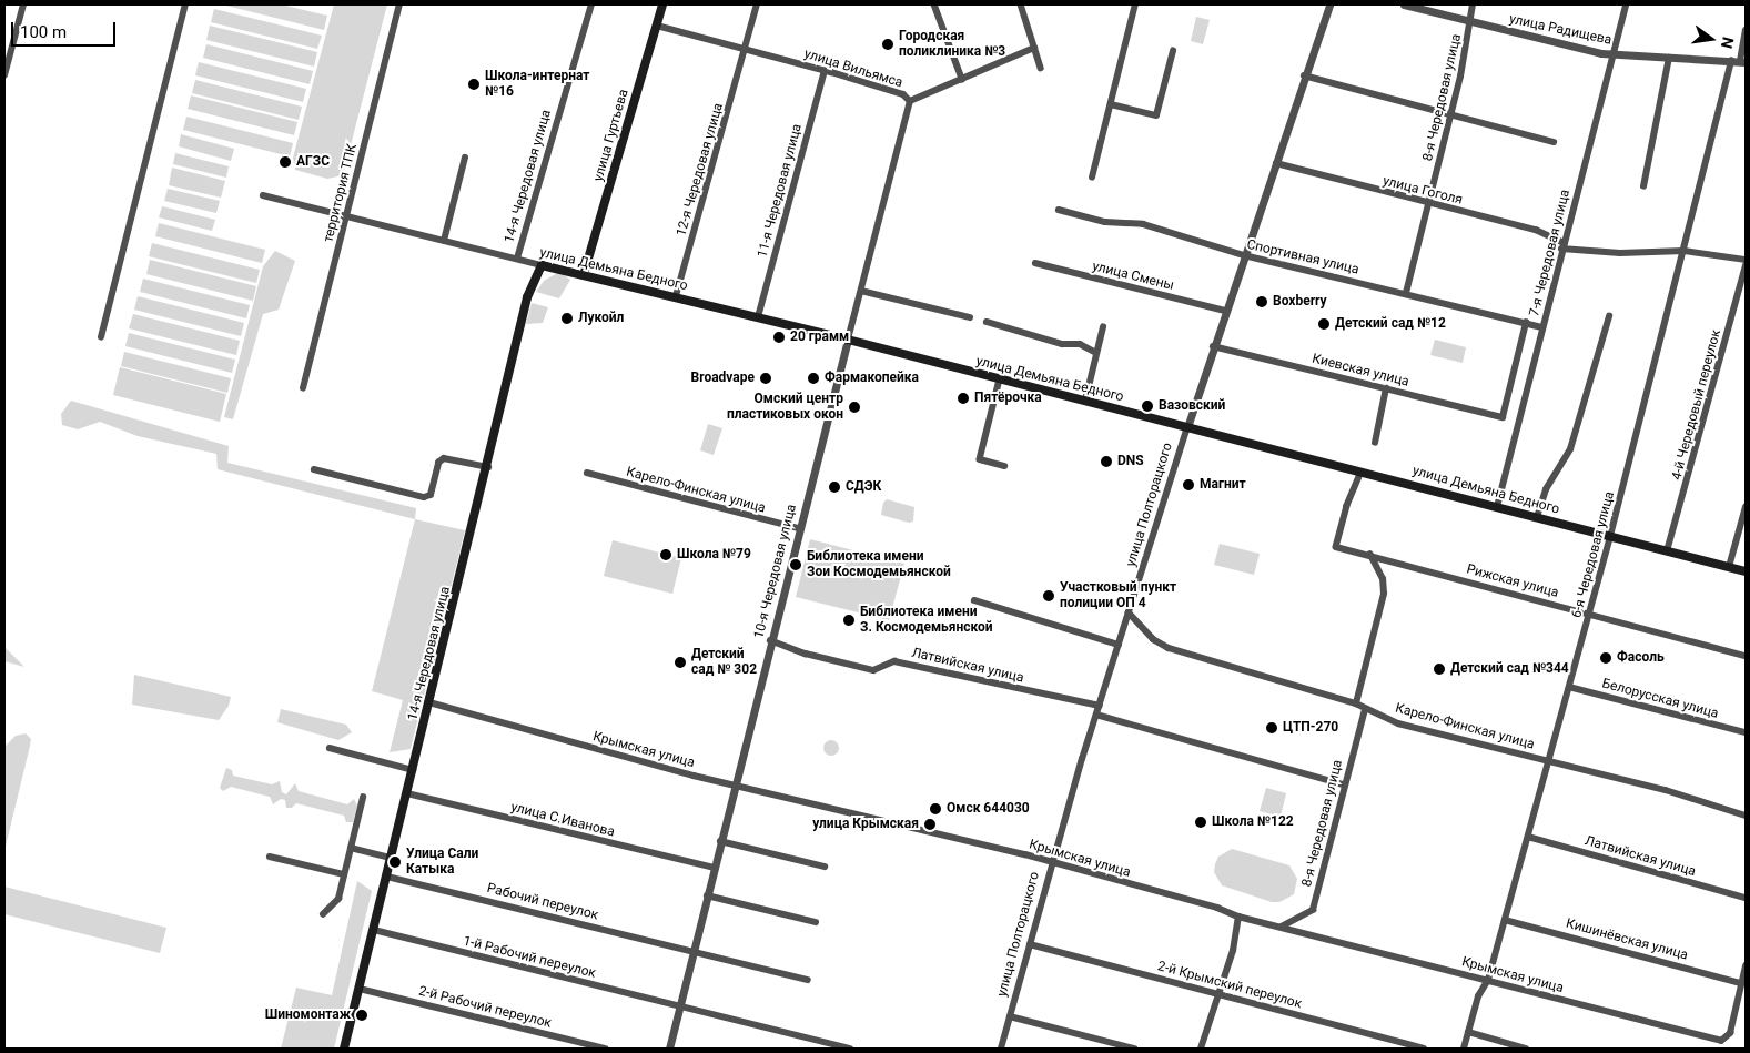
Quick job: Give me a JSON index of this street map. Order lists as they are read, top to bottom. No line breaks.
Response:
{"streets":{"main road":["улица Гуртьева","14-я Чередовая улица","улица Демьяна Бедного"],"street":["улица Радищева","улица Вильямса","8-я Чередовая улица","12-я Чередовая улица","11-я Чередовая улица","улица Гоголя","территория ТПК","7-я Чередовая улица","Спортивная улица","улица Смены","Киевская улица","4-й Чередовый переулок","Карело-Финская улица","улица Полторацкого","6-я Чередовая улица","10-я Чередовая улица","Рижская улица","Латвийская улица","Белорусская улица","Крымская улица","улица С.Иванова","Рабочий переулок","Кишинёвская улица","1-й Рабочий переулок","2-й Крымский переулок","2-й Рабочий переулок"]},"crossings":[["улица Радищева","8-я Чередовая улица"],["улица Радищева","7-я Чередовая улица"],["улица Радищева","6-я Чередовая улица"],["улица Вильямса","улица Гуртьева"],["улица Вильямса","12-я Чередовая улица"],["улица Вильямса","11-я Чередовая улица"],["улица Вильямса","10-я Чередовая улица"],["8-я Чередовая улица","улица Гоголя"],["8-я Чередовая улица","Спортивная улица"],["8-я Чередовая улица","Карело-Финская улица"],["8-я Чередовая улица","Крымская улица"],["улица Гуртьева","улица Демьяна Бедного"],["12-я Чередовая улица","улица Демьяна Бедного"],["14-я Чередовая улица","улица Демьяна Бедного"],["14-я Чередовая улица","Крымская улица"],["14-я Чередовая улица","улица С.Иванова"],["14-я Чередовая улица","Рабочий переулок"],["14-я Чередовая улица","1-й Рабочий переулок"],["14-я Чередовая улица","2-й Рабочий переулок"],["11-я Чередовая улица","улица Демьяна Бедного"],["улица Гоголя","7-я Чередовая улица"],["улица Гоголя","улица Полторацкого"],["улица Гоголя","6-я Чередовая улица"],["территория ТПК","улица Демьяна Бедного"],["7-я Чередовая улица","Спортивная улица"],["7-я Чередовая улица","улица Демьяна Бедного"],["Спортивная улица","Киевская улица"],["Спортивная улица","улица Полторацкого"],["улица Демьяна Бедного","4-й Чередовый переулок"],["улица Демьяна Бедного","улица Полторацкого"],["улица Демьяна Бедного","6-я Чередовая улица"],["улица Демьяна Бедного","10-я Чередовая улица"],["улица Демьяна Бедного","Рижская улица"],["улица Смены","улица Полторацкого"],["Киевская улица","улица Полторацкого"],["Карело-Финская улица","улица Полторацкого"],["Карело-Финская улица","6-я Чередовая улица"],["Карело-Финская улица","10-я Чередовая улица"],["улица Полторацкого","Латвийская улица"],["улица Полторацкого","Крымская улица"],["улица Полторацкого","2-й Крымский переулок"],["6-я Чередовая улица","Рижская улица"],["6-я Чередовая улица","Латвийская улица"],["6-я Чередовая улица","Белорусская улица"],["6-я Чередовая улица","Крымская улица"],["6-я Чередовая улица","Кишинёвская улица"],["10-я Чередовая улица","Латвийская улица"],["10-я Чередовая улица","Крымская улица"],["10-я Чередовая улица","улица С.Иванова"],["10-я Чередовая улица","Рабочий переулок"],["10-я Чередовая улица","1-й Рабочий переулок"],["Крымская улица","Кишинёвская улица"]],"places":["Городская поликлиника №3","Школа-интернат №16","АГЗС","Boxberry","Лукойл","Детский сад №12","20 грамм","Broadvape","Фармакопейка","Пятёрочка","Вазовский","Омский центр пластиковых окон","DNS","Магнит","СДЭК","Школа №79","Библиотека имени Зои Космодемьянской","Участковый пункт полиции ОП 4","Библиотека имени З. Космодемьянской","Фасоль","Детский сад № 302","Детский сад №344","ЦТП-270","Омск 644030","Школа №122","улица Крымская","Улица Сали Катыка","Шиномонтаж"],"scale_bar":"100 m","north":"right"}
